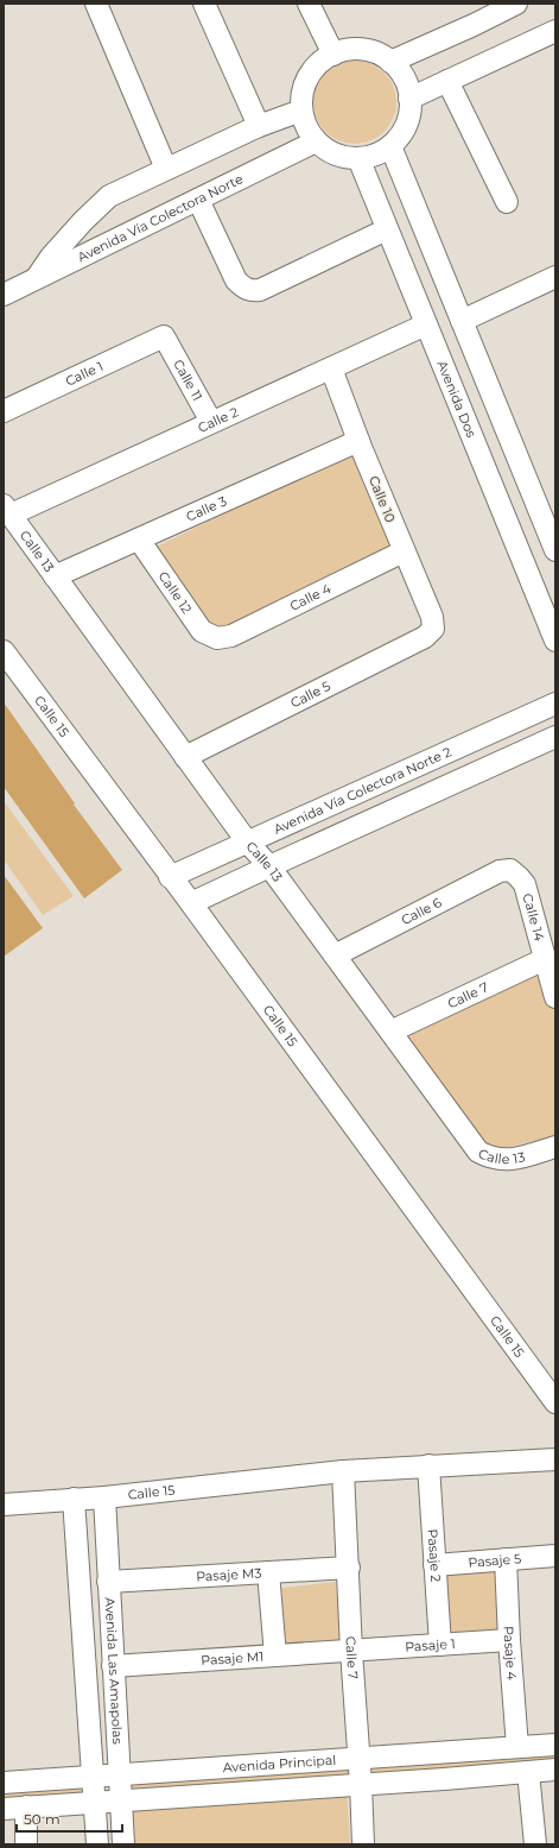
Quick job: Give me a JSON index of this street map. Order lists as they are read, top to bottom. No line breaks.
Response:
{"streets":{"street":["Avenida Vía Colectora Norte","Calle 1","Calle 11","Avenida Dos","Calle 2","Calle 10","Calle 3","Calle 13","Calle 12","Calle 4","Calle 5","Calle 15","Avenida Vía Colectora Norte 2","Calle 6","Calle 14","Calle 7","Pasaje 2","Pasaje 5","Pasaje M3","Pasaje 1","Pasaje 4","Pasaje M1","Avenida Las Amapolas","Avenida Principal"]},"crossings":[["Avenida Vía Colectora Norte","Avenida Dos"],["Calle 1","Calle 11"],["Calle 11","Calle 2"],["Avenida Dos","Calle 2"],["Calle 2","Calle 10"],["Calle 2","Calle 13"],["Calle 10","Calle 3"],["Calle 10","Calle 4"],["Calle 10","Calle 5"],["Calle 3","Calle 13"],["Calle 3","Calle 12"],["Calle 13","Calle 5"],["Calle 13","Avenida Vía Colectora Norte 2"],["Calle 13","Calle 6"],["Calle 13","Calle 7"],["Calle 12","Calle 4"],["Calle 15","Avenida Vía Colectora Norte 2"],["Calle 15","Calle 7"],["Calle 15","Pasaje 2"],["Calle 15","Avenida Las Amapolas"],["Calle 6","Calle 14"],["Calle 14","Calle 7"],["Calle 7","Pasaje M3"],["Calle 7","Pasaje 1"],["Calle 7","Pasaje M1"],["Calle 7","Avenida Principal"],["Pasaje 2","Pasaje 5"],["Pasaje 2","Pasaje 1"],["Pasaje 5","Pasaje 4"],["Pasaje M3","Avenida Las Amapolas"],["Pasaje 1","Pasaje 4"],["Pasaje 1","Pasaje M1"],["Pasaje 4","Avenida Principal"],["Pasaje M1","Avenida Las Amapolas"],["Avenida Las Amapolas","Avenida Principal"]],"scale_bar":"50 m"}
